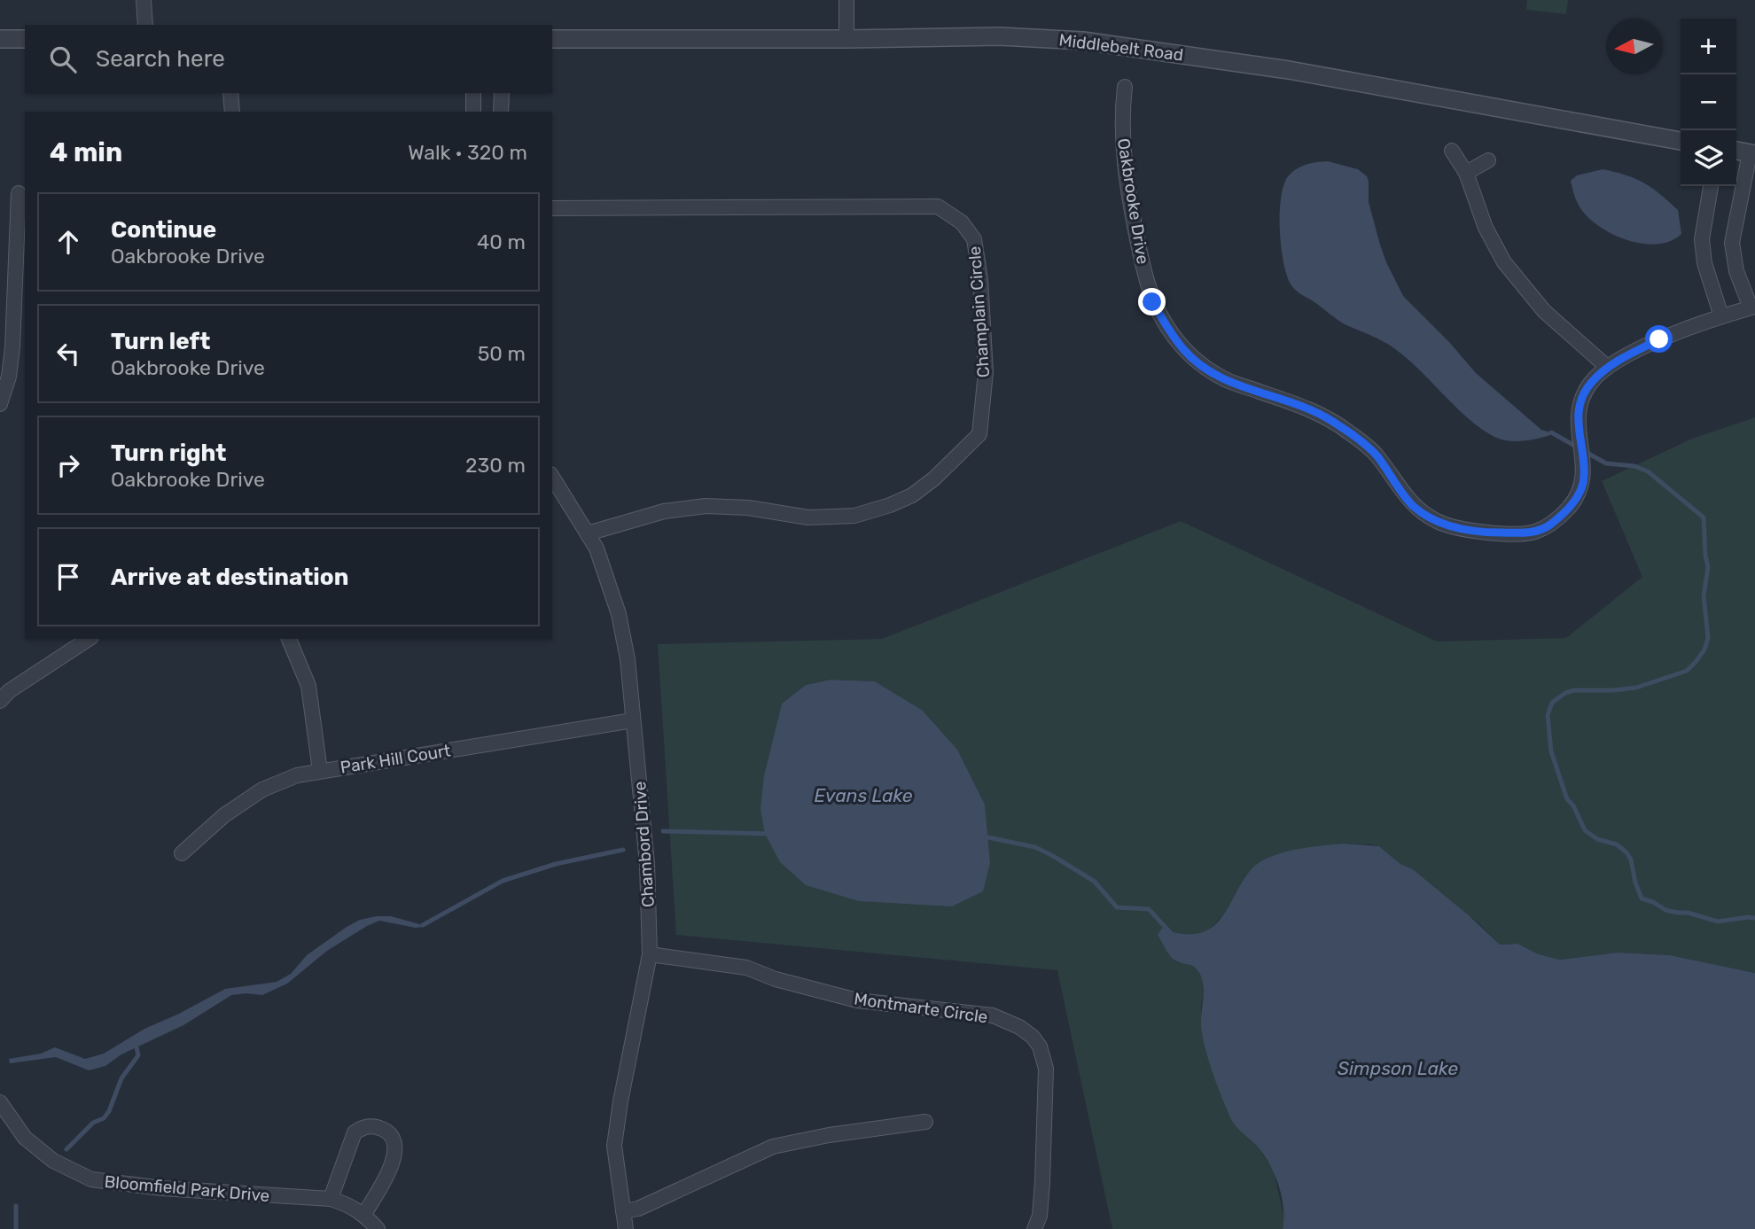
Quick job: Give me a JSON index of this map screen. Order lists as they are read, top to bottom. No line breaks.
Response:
{"streets":{"street":["Middlebelt Road","Oakbrooke Drive","Champlain Circle","Park Hill Court","Chambord Drive","Montmarte Circle","Bloomfield Park Drive"]},"crossings":[["Champlain Circle","Chambord Drive"],["Park Hill Court","Chambord Drive"],["Chambord Drive","Montmarte Circle"]],"water":["Evans Lake","Simpson Lake"],"north":"left","page":{"map_buttons":["+","−"],"search":"Search here","heading":["4 min","Walk · 320 m"],"list":[["Continue","Oakbrooke Drive","40 m"],["Turn left","Oakbrooke Drive","50 m"],["Turn right","Oakbrooke Drive","230 m"],"Arrive at destination"]}}
